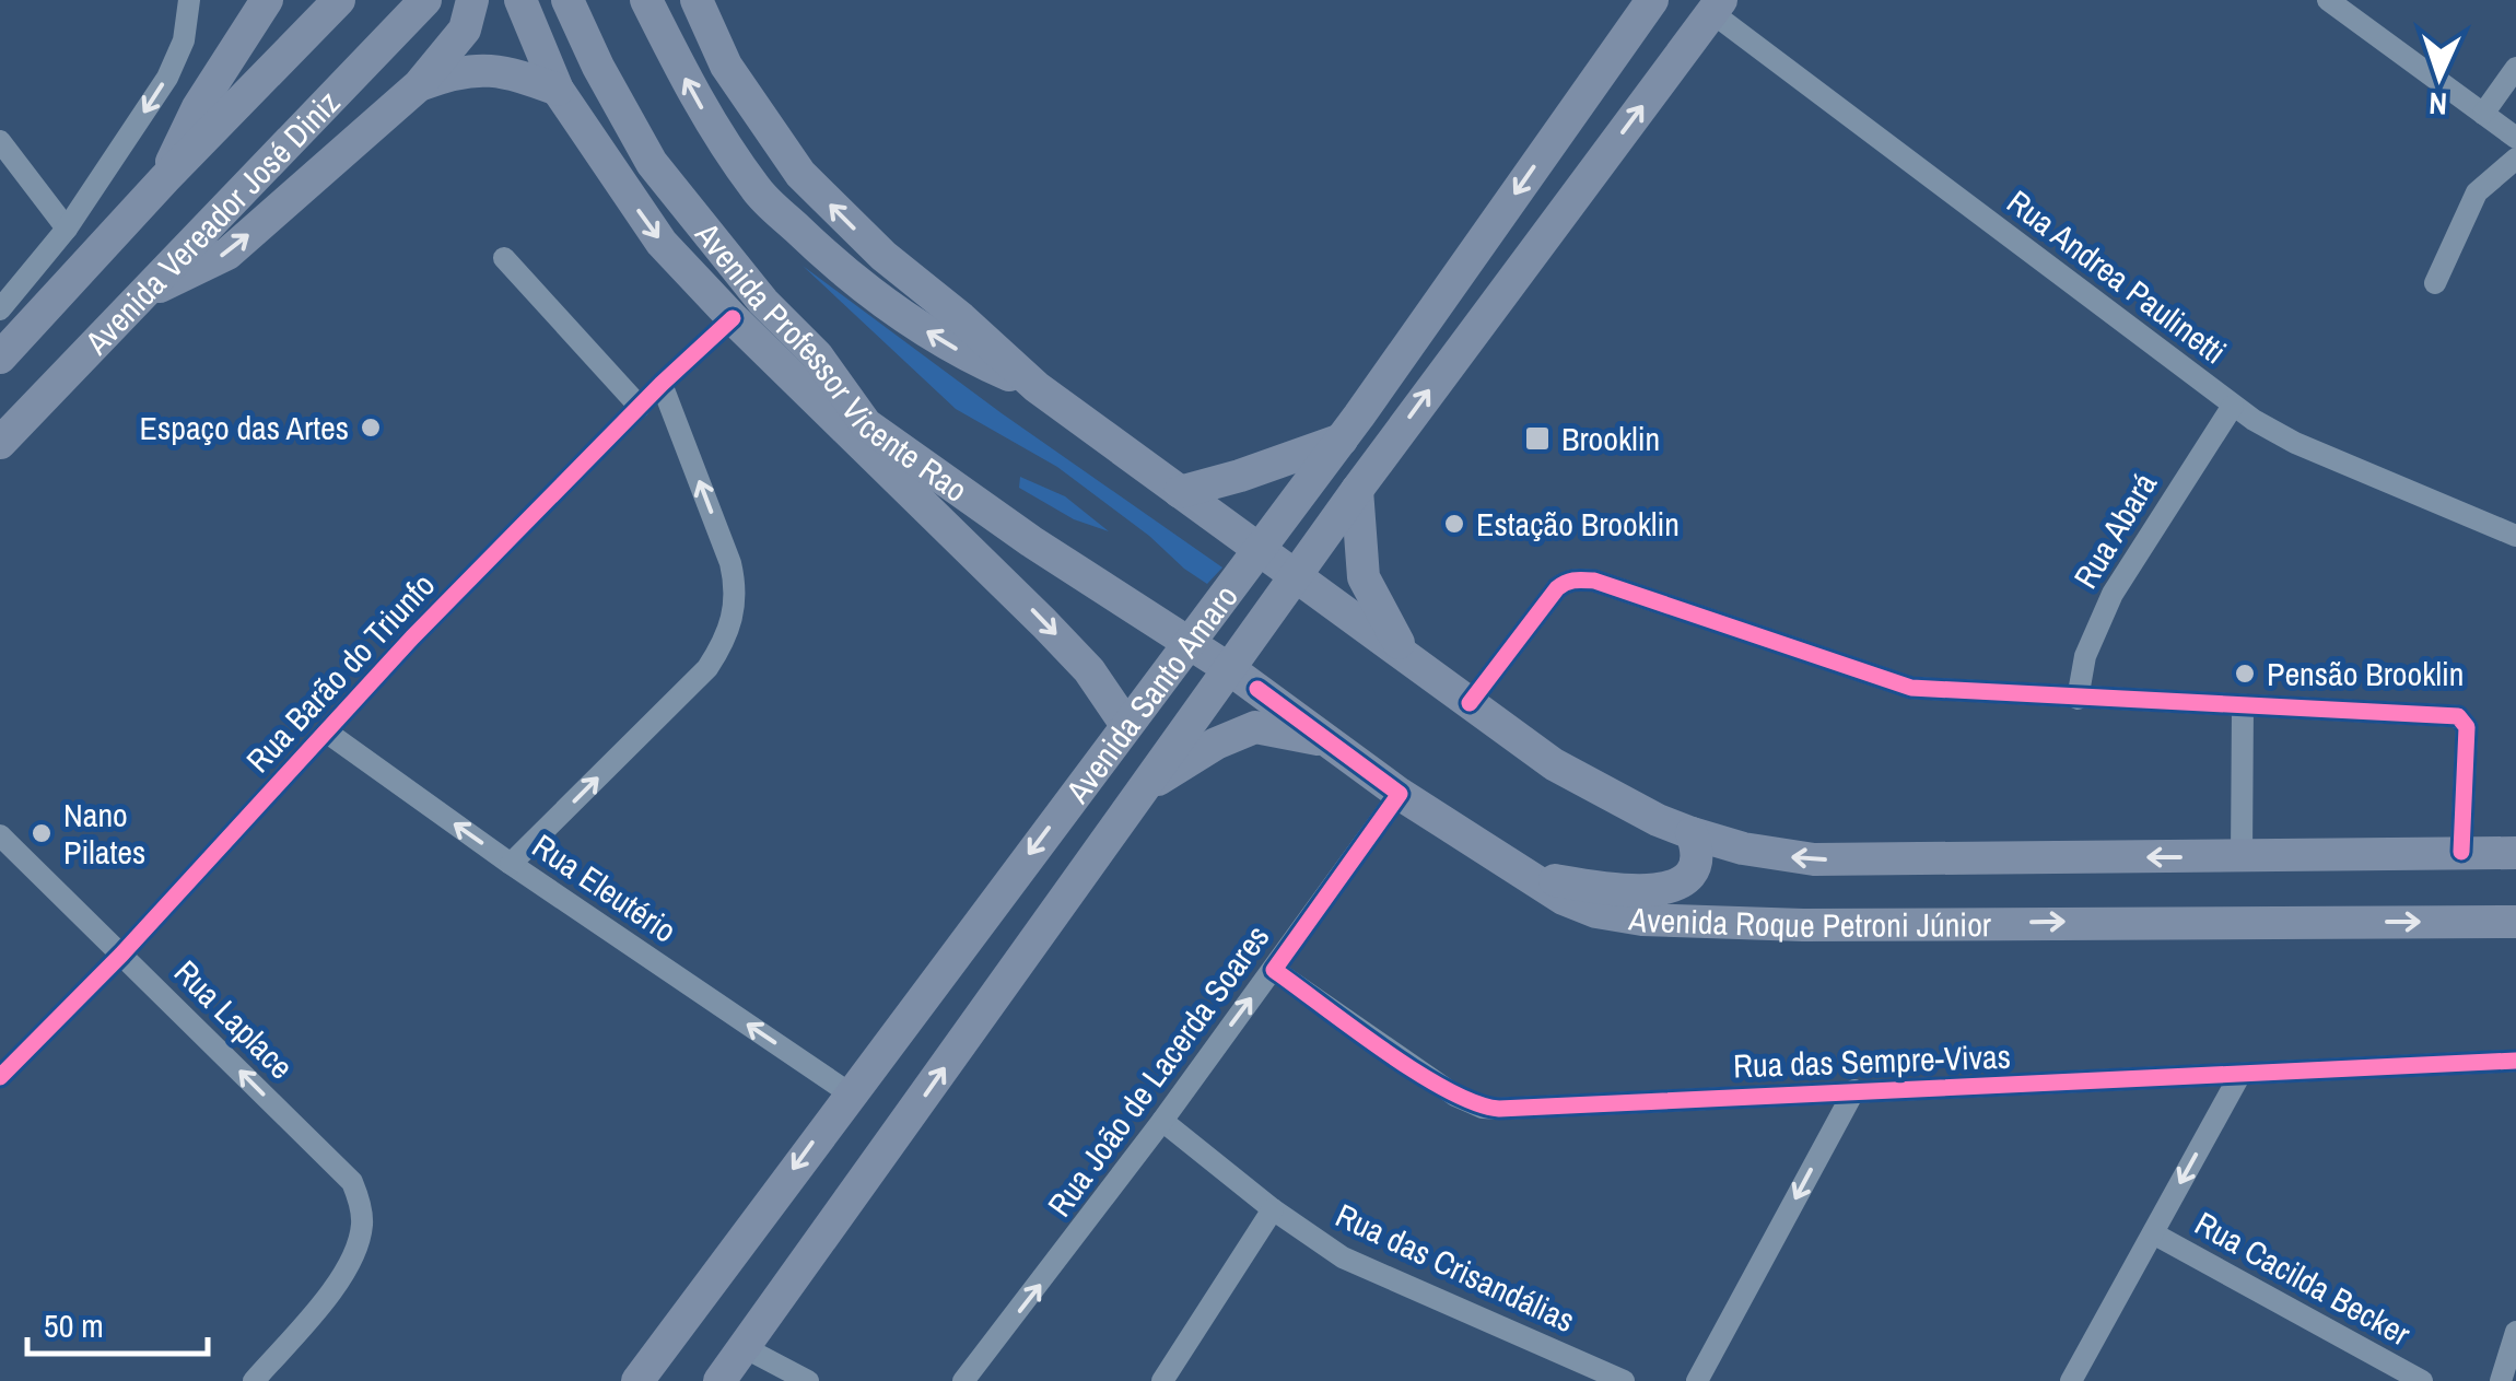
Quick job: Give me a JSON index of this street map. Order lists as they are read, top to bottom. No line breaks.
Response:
{"streets":{"main road":["Avenida Vereador José Diniz","Avenida Professor Vicente Rao","Avenida Santo Amaro","Avenida Roque Petroni Júnior"],"street":["Rua Andrea Paulinetti","Rua Abará","Rua Barão do Triunfo","Rua Eleutério","Rua Laplace","Rua das Sempre-Vivas","Rua João de Lacerda Soares","Rua das Crisandálias","Rua Cacilda Becker"]},"crossings":[["Rua Andrea Paulinetti","Rua Abará"],["Rua Andrea Paulinetti","Avenida Santo Amaro"],["Avenida Professor Vicente Rao","Rua Barão do Triunfo"],["Avenida Professor Vicente Rao","Avenida Santo Amaro"],["Avenida Professor Vicente Rao","Avenida Roque Petroni Júnior"],["Rua Barão do Triunfo","Rua Eleutério"],["Rua Barão do Triunfo","Rua Laplace"],["Avenida Santo Amaro","Rua Eleutério"],["Avenida Santo Amaro","Avenida Roque Petroni Júnior"],["Avenida Roque Petroni Júnior","Rua João de Lacerda Soares"],["Rua das Sempre-Vivas","Rua João de Lacerda Soares"],["Rua João de Lacerda Soares","Rua das Crisandálias"]],"one_way":["Rua Eleutério"],"places":{"other":["Espaço das Artes","Estação Brooklin","Pensão Brooklin","Nano Pilates"],"transit":["Brooklin"]},"scale_bar":"50 m","north":"bottom"}
